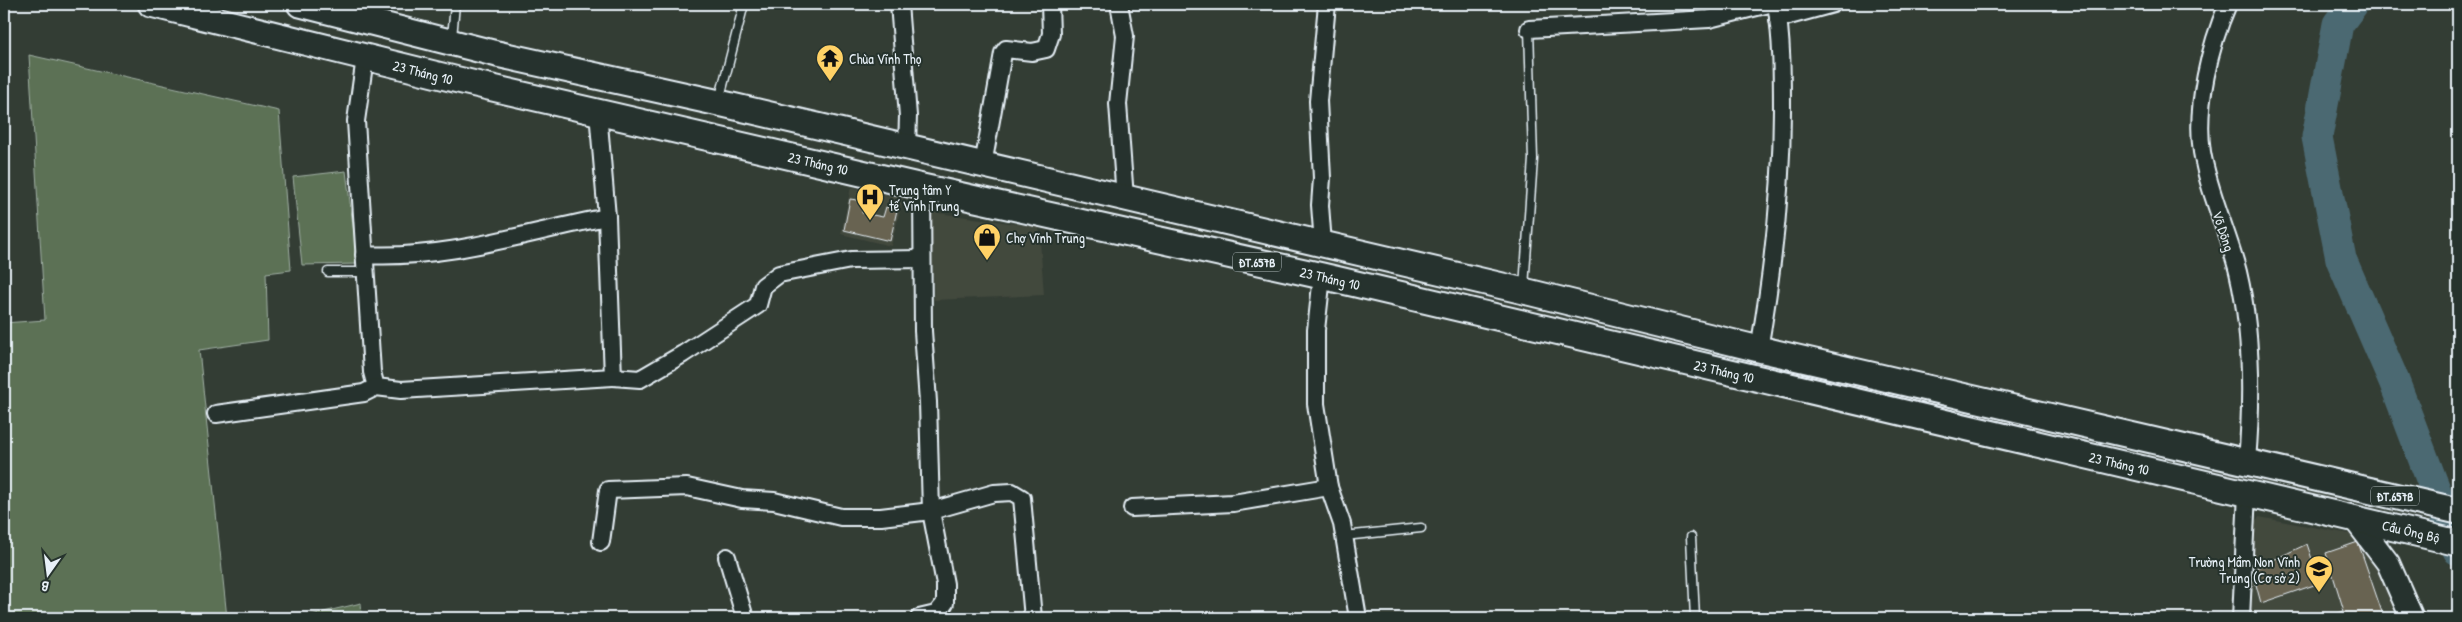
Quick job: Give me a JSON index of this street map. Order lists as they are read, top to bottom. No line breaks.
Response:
{"streets":{"main road":["23 Tháng 10","ĐT.657B","Cầu Ông Bộ"],"street":["Võ Dõng"]},"crossings":[["23 Tháng 10","Cầu Ông Bộ"],["Võ Dõng","ĐT.657B"]],"places":{"temple":["Chùa Vĩnh Thọ"],"hospital":["Trung tâm Y tế Vĩnh Trung"],"shop":["Chợ Vĩnh Trung"],"school or university":["Trường Mầm Non Vĩnh Trung (Cơ sở 2)"]},"north":"bottom"}
